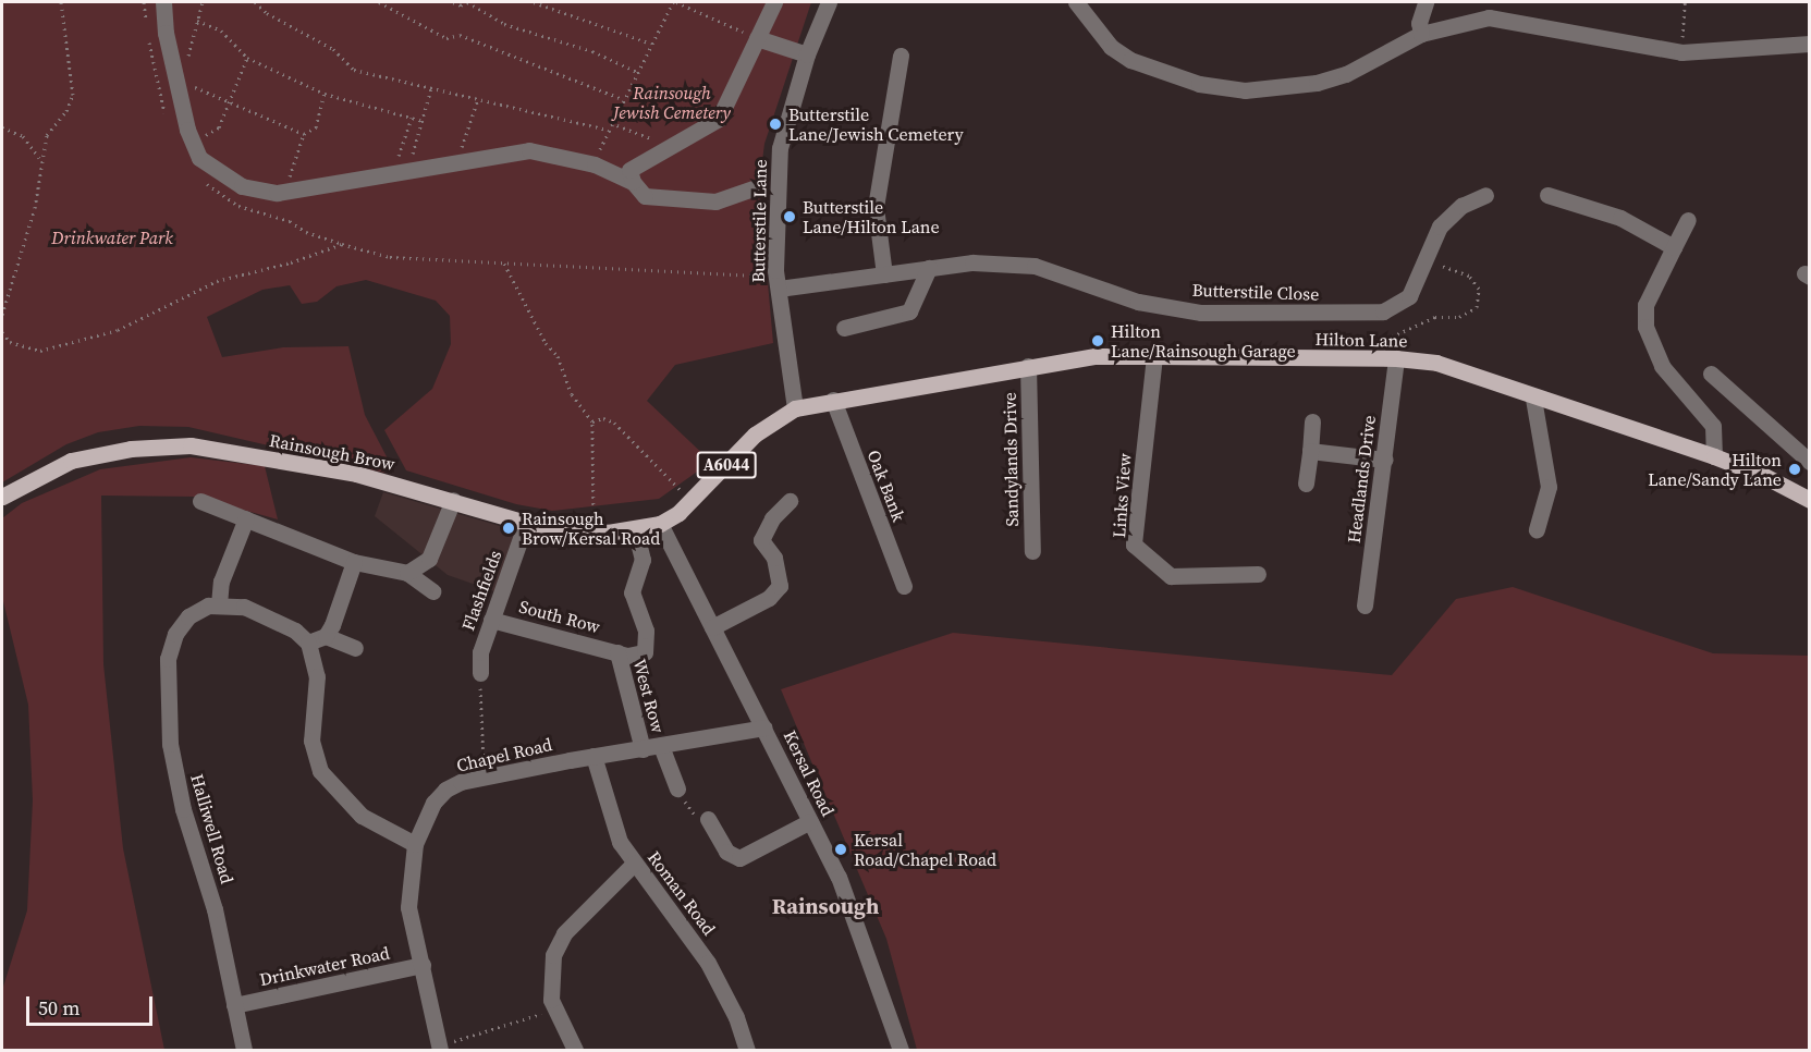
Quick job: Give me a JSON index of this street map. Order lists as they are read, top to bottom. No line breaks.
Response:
{"streets":{"main road":["Hilton Lane","Rainsough Brow","A6044"],"street":["Butterstile Lane","Butterstile Close","Sandylands Drive","Headlands Drive","Oak Bank","Links View","Flashfields","South Row","West Row","Chapel Road","Kersal Road","Halliwell Road","Roman Road","Drinkwater Road"]},"crossings":[["Butterstile Lane","Butterstile Close"],["Butterstile Lane","Hilton Lane"],["Hilton Lane","Rainsough Brow"],["Hilton Lane","Sandylands Drive"],["Hilton Lane","Headlands Drive"],["Hilton Lane","Oak Bank"],["Hilton Lane","Links View"],["Hilton Lane","Kersal Road"],["Rainsough Brow","Flashfields"],["Rainsough Brow","Kersal Road"],["Flashfields","South Row"],["South Row","West Row"],["West Row","Chapel Road"],["Chapel Road","Kersal Road"],["Chapel Road","Roman Road"],["Chapel Road","Drinkwater Road"],["Halliwell Road","Drinkwater Road"]],"districts":["Rainsough"],"parks":["Rainsough Jewish Cemetery","Drinkwater Park"],"places":["Butterstile Lane/Jewish Cemetery","Butterstile Lane/Hilton Lane","Hilton Lane/Rainsough Garage","Hilton Lane/Sandy Lane","Rainsough Brow/Kersal Road","Kersal Road/Chapel Road"],"scale_bar":"50 m"}
